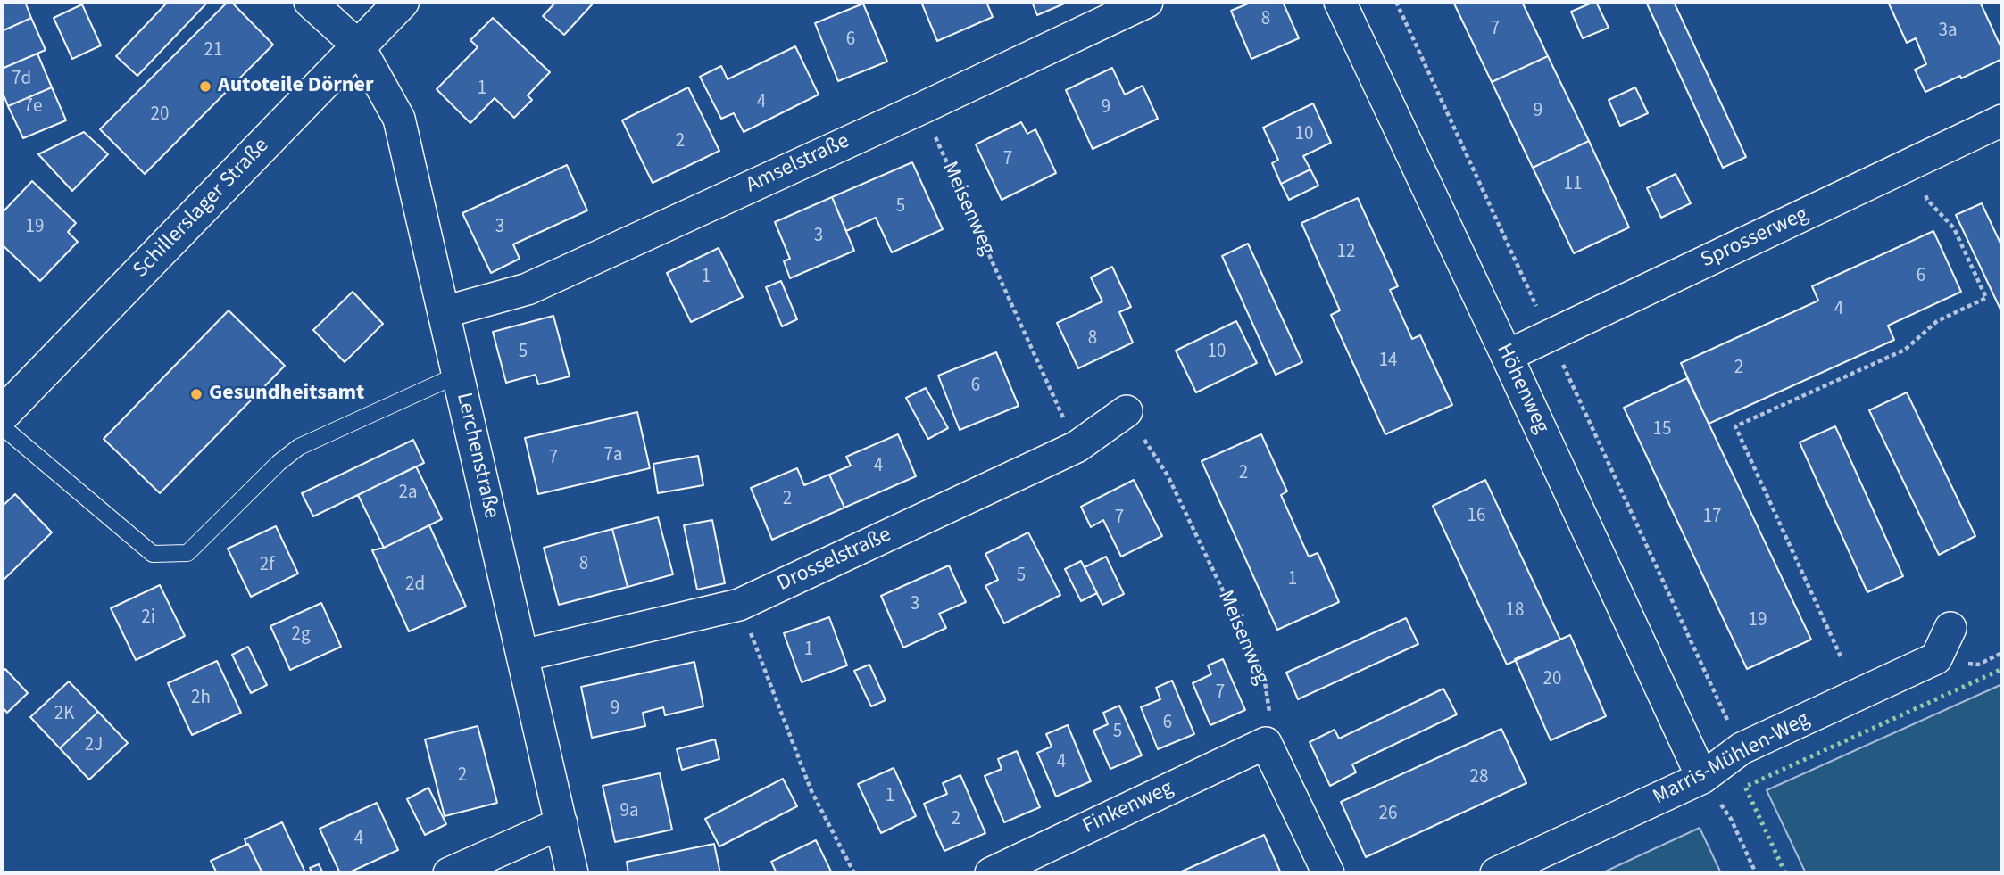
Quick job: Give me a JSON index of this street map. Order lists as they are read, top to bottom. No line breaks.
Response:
{"streets":{"main road":["Schillerslager Straße"],"street":["Amselstraße","Sprosserweg","Höhenweg","Lerchenstraße","Drosselstraße","Marris-Mühlen-Weg","Finkenweg"],"path":["Meisenweg"]},"crossings":[["Amselstraße","Meisenweg"],["Amselstraße","Lerchenstraße"],["Schillerslager Straße","Lerchenstraße"],["Meisenweg","Drosselstraße"],["Meisenweg","Finkenweg"],["Sprosserweg","Höhenweg"],["Höhenweg","Marris-Mühlen-Weg"],["Lerchenstraße","Drosselstraße"]],"places":["Autoteile Dörner","Gesundheitsamt"],"house_numbers":["8","7","3a","6","21","7d","1","4","7e","9","9","20","10","2","7","11","5","19","3","3","12","6","1","4","8","5","10","14","2","6","15","7a","7","4","2","2a","2","16","17","7","8","2f","5","1","2d","3","18","2i","19","2g","1","20","7","2h","9","2K","6","5","2J","4","2","28","1","9a","26","2","4"]}
